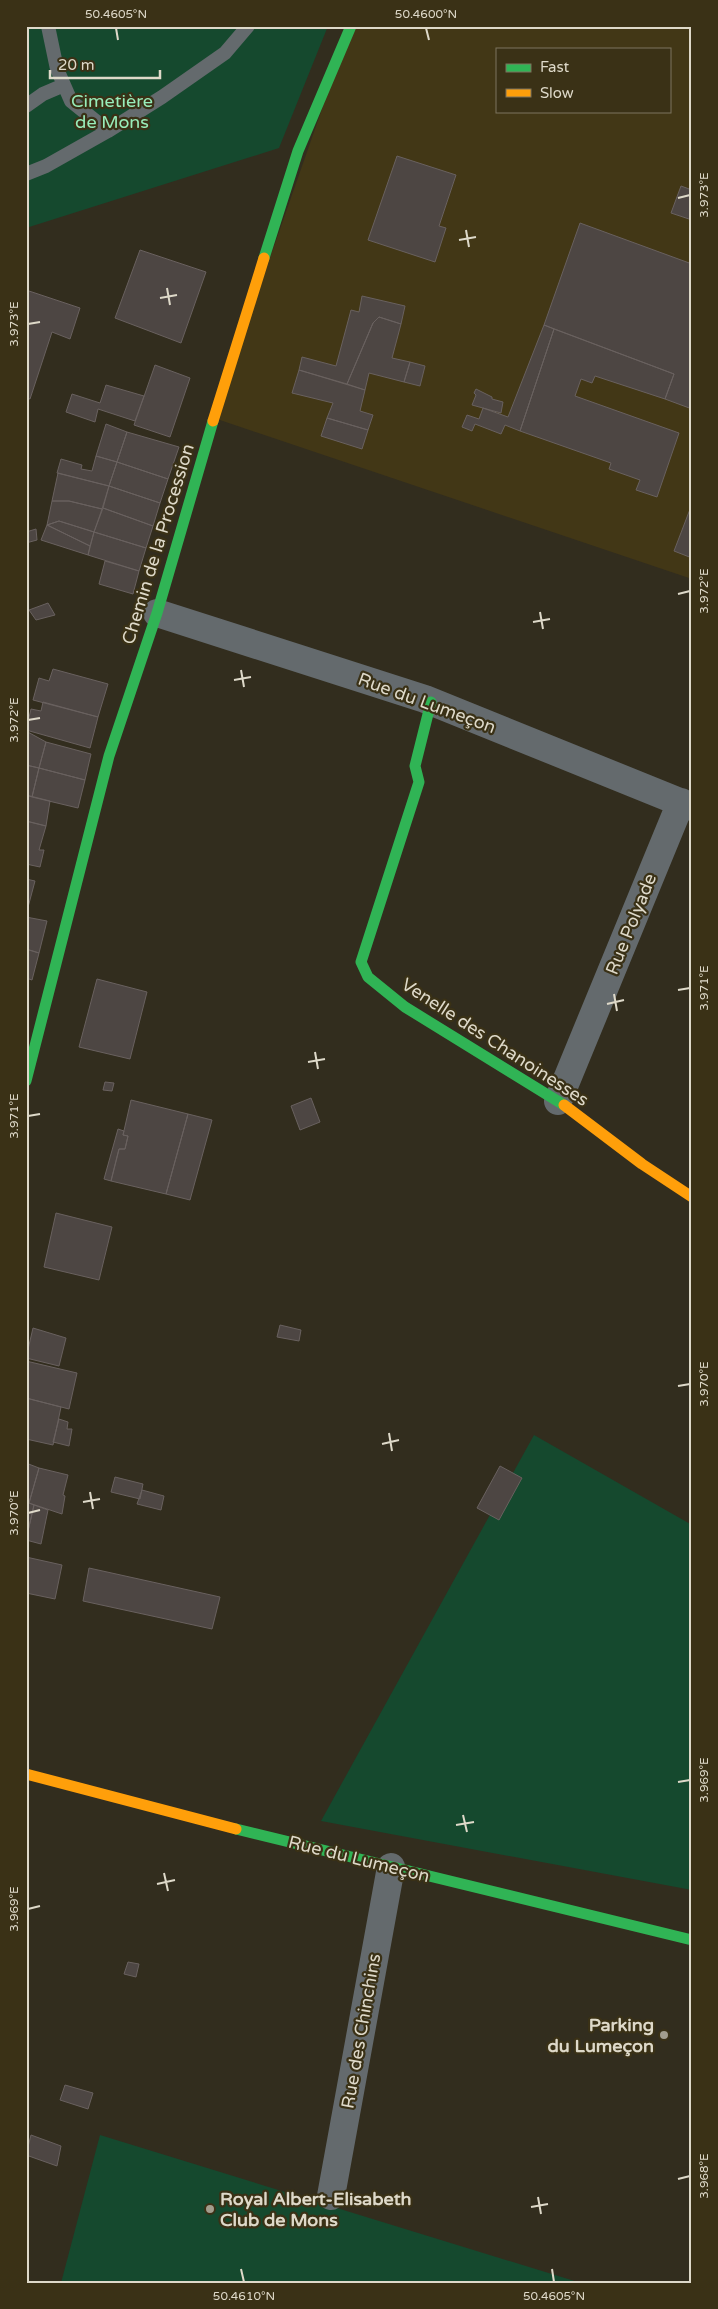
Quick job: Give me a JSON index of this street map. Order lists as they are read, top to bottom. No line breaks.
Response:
{"streets":{"street":["Chemin de la Procession","Rue du Lumeçon","Rue Polyade","Venelle des Chanoinesses","Rue des Chinchins"]},"crossings":[["Chemin de la Procession","Rue du Lumeçon"],["Rue du Lumeçon","Rue Polyade"],["Rue du Lumeçon","Venelle des Chanoinesses"],["Rue du Lumeçon","Rue des Chinchins"],["Rue Polyade","Venelle des Chanoinesses"]],"parks":["Cimetière de Mons"],"places":["Parking du Lumeçon","Royal Albert-Elisabeth Club de Mons"],"legend":["Fast","Slow"],"scale_bar":"20 m","coordinates":["50.4605°N","50.4600°N","3.973°E","3.972°E","3.971°E","3.970°E","3.969°E","3.968°E","50.4610°N"]}
